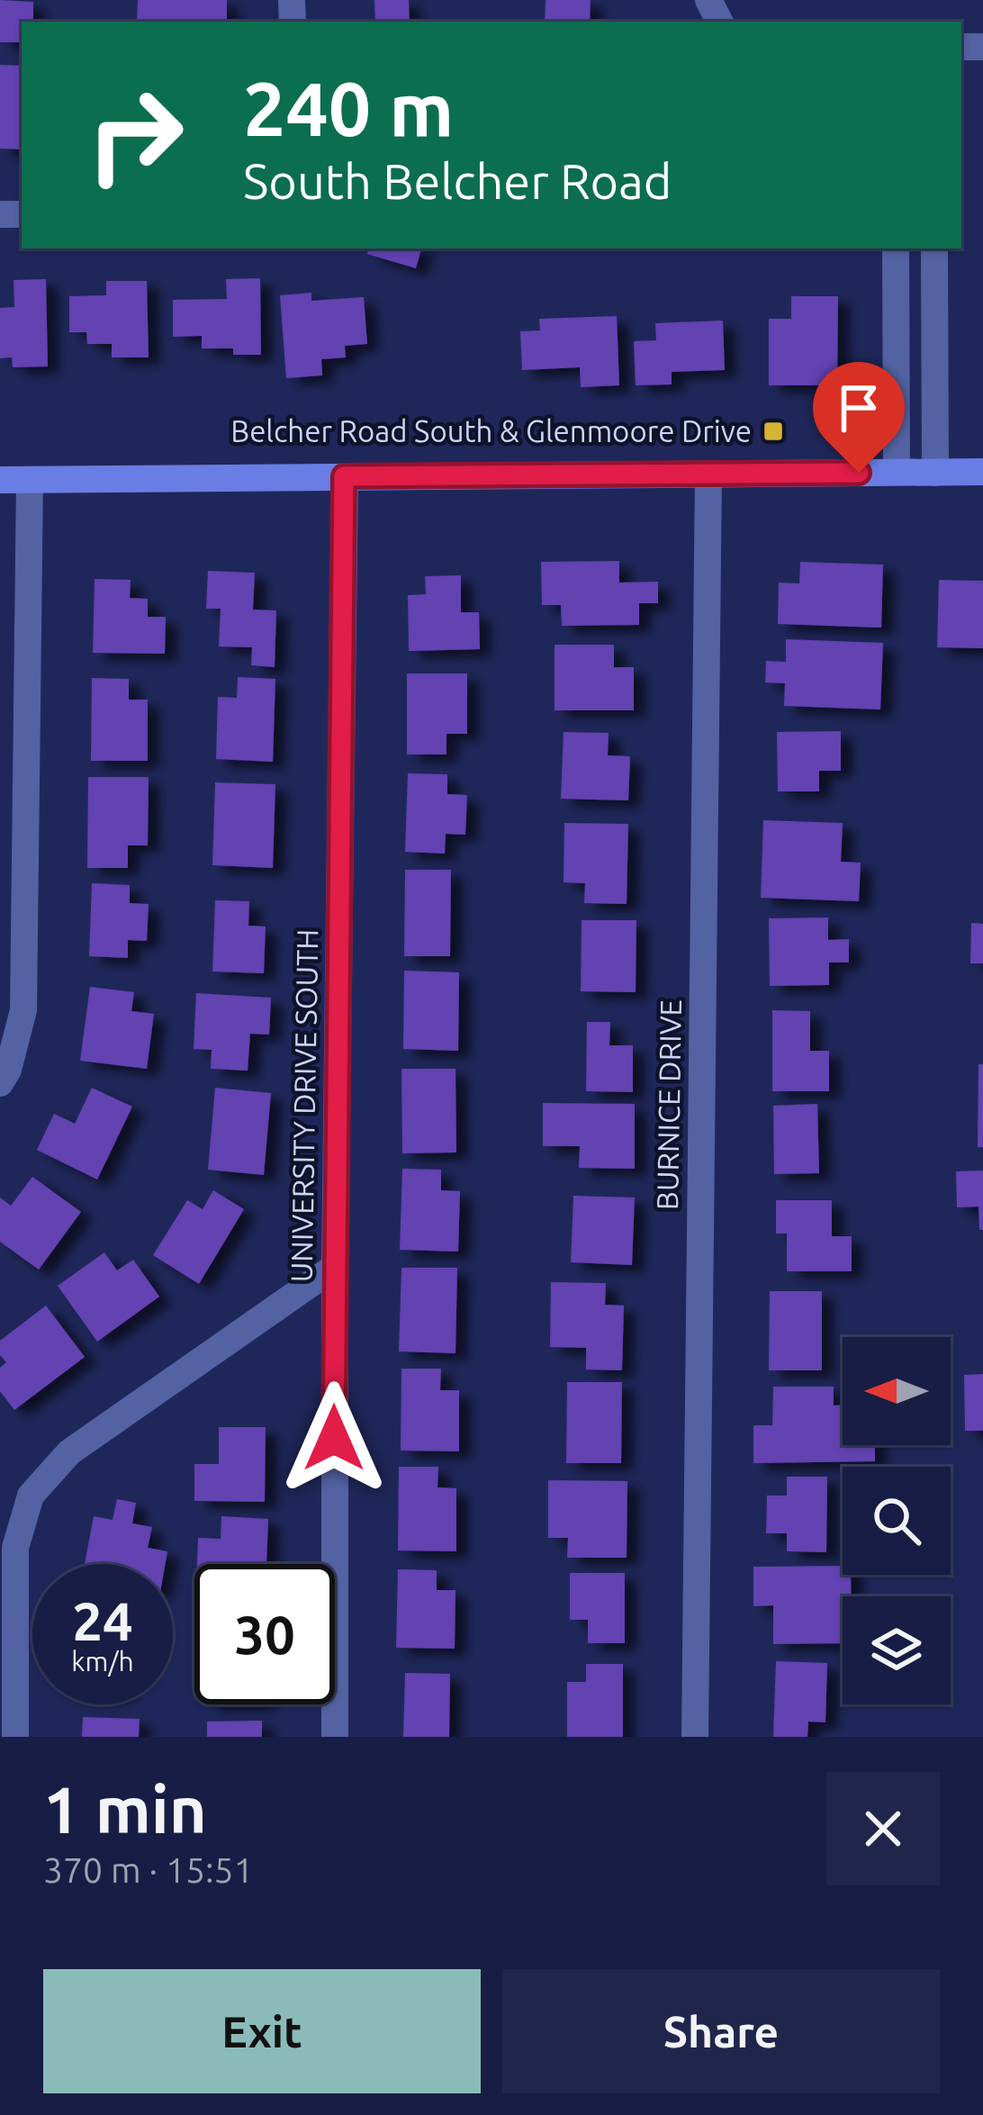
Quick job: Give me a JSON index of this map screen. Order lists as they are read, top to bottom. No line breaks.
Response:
{"streets":{"street":["BURNICE DRIVE","UNIVERSITY DRIVE SOUTH"]},"places":{"transit":["Belcher Road South & Glenmoore Drive"]},"north":"left","page":{"turn":["240 m","South Belcher Road"],"speed":"24 km/h","limit":"30","heading":["1 min","370 m · 15:51"],"buttons":["Exit","Share"]}}
